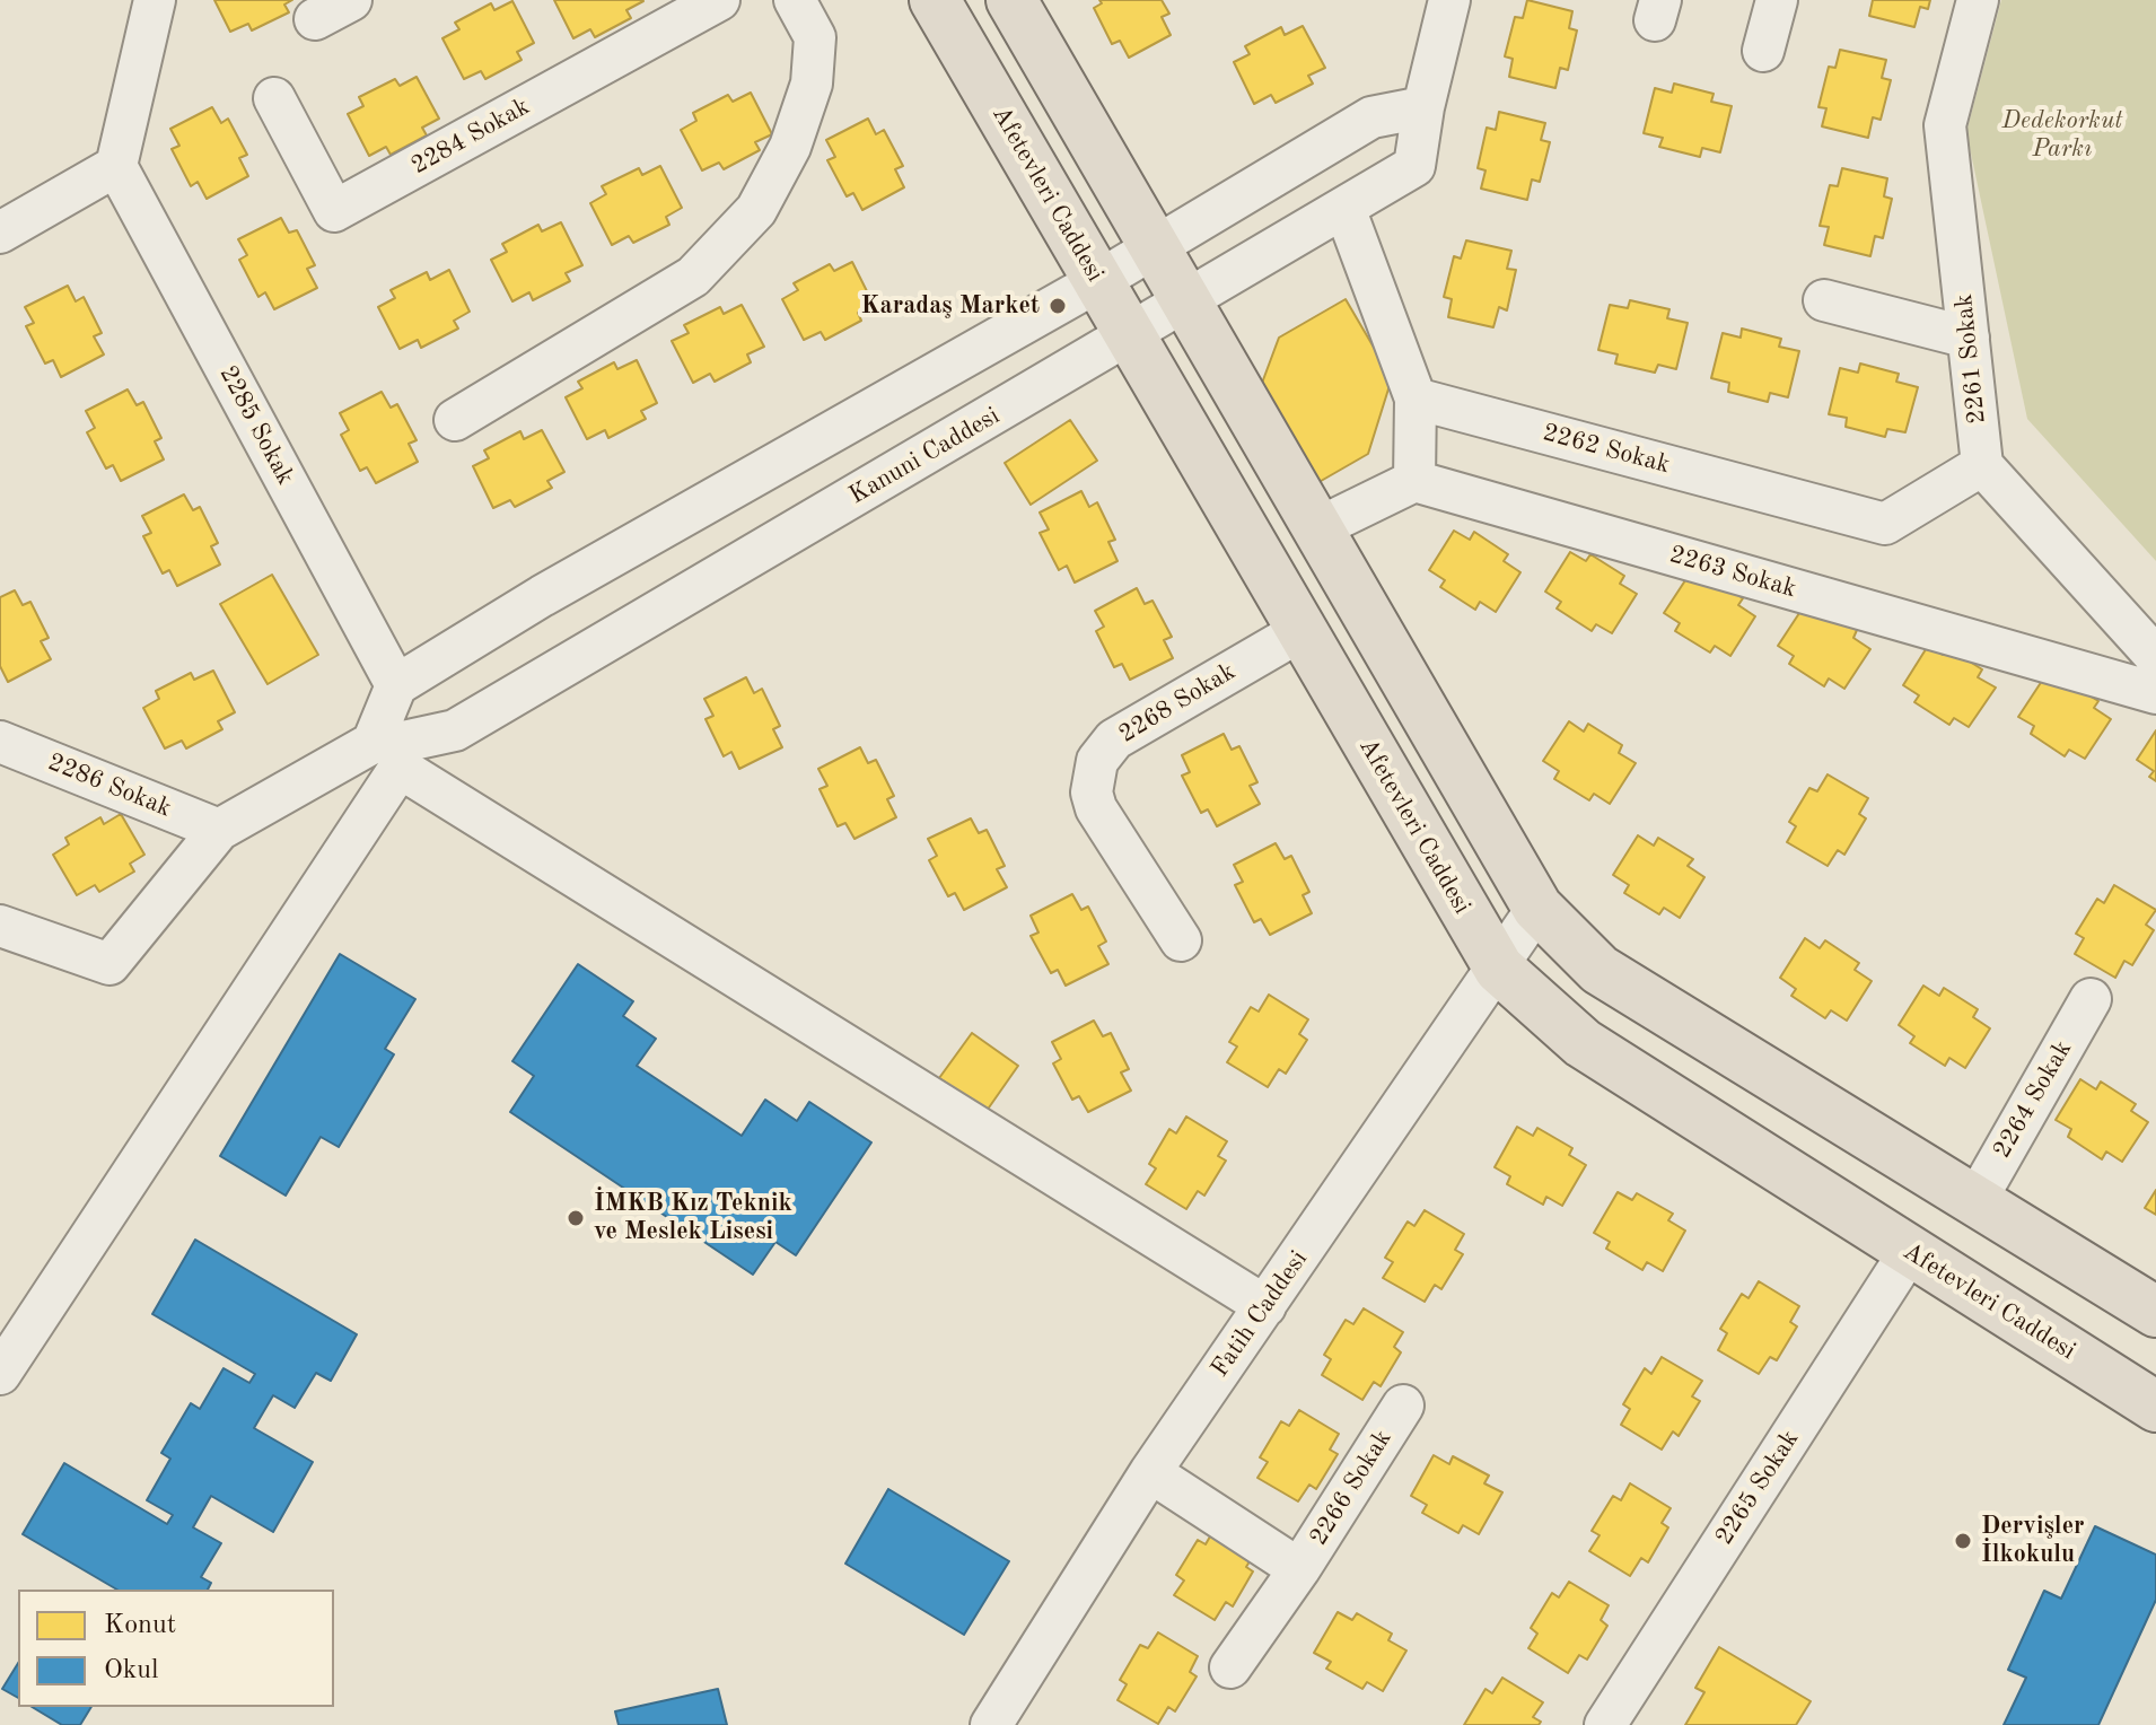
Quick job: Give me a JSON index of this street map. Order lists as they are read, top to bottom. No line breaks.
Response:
{"streets":{"main road":["Afetevleri Caddesi"],"street":["2284 Sokak","2261 Sokak","2285 Sokak","2262 Sokak","Kanuni Caddesi","2263 Sokak","2268 Sokak","2286 Sokak","2264 Sokak","Fatih Caddesi","2266 Sokak","2265 Sokak"]},"crossings":[["Afetevleri Caddesi","Kanuni Caddesi"],["Afetevleri Caddesi","2268 Sokak"],["Afetevleri Caddesi","Fatih Caddesi"],["Afetevleri Caddesi","2265 Sokak"],["2261 Sokak","2262 Sokak"],["Kanuni Caddesi","2286 Sokak"],["Fatih Caddesi","2266 Sokak"]],"parks":["Dedekorkut Parkı"],"places":["Karadaş Market","İMKB Kız Teknik ve Meslek Lisesi","Dervişler İlkokulu"],"legend":["Konut","Okul"]}
